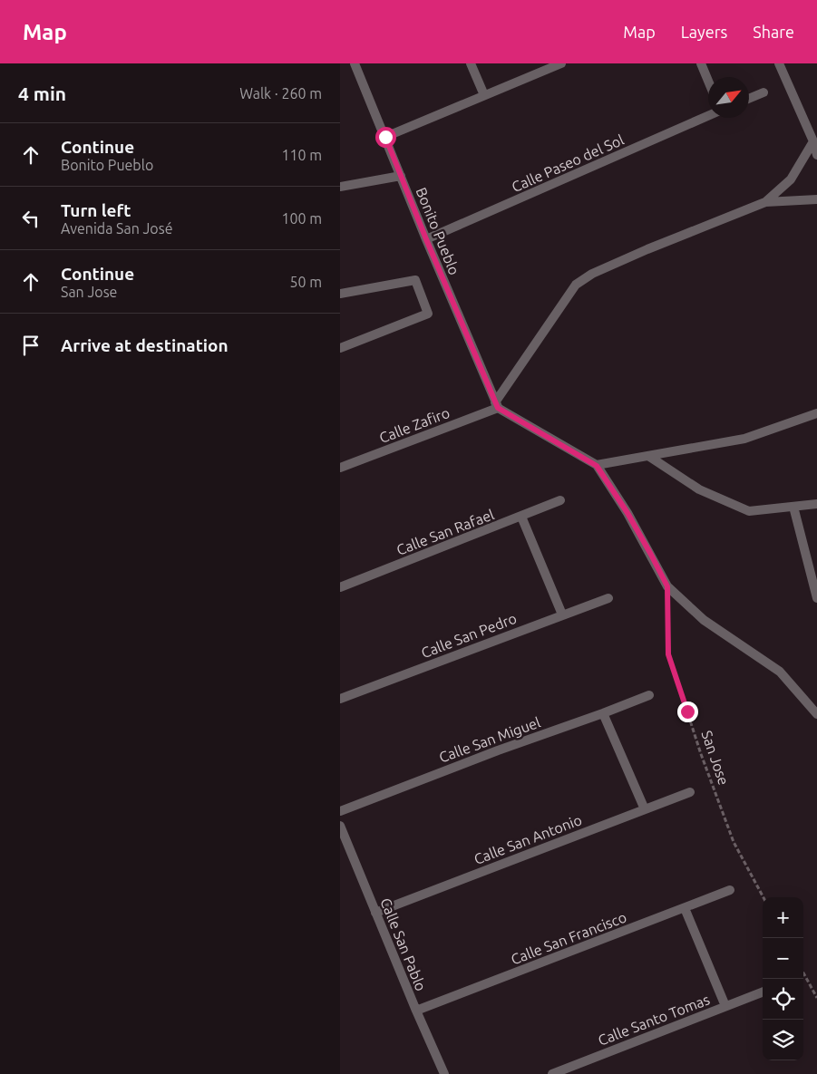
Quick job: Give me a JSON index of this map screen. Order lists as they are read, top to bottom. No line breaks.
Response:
{"streets":{"street":["Calle Paseo del Sol","Bonito Pueblo","Calle Zafiro","Calle San Rafael","Calle San Pedro","Calle San Miguel","Calle San Antonio","Calle San Francisco","Calle San Pablo","Calle Santo Tomas"],"path":["San Jose"]},"crossings":[["Calle Paseo del Sol","Bonito Pueblo"],["Bonito Pueblo","Calle Zafiro"],["Calle San Antonio","Calle San Pablo"],["Calle San Francisco","Calle San Pablo"]],"north":"top right","page":{"header":"Map","nav":["Map","Layers","Share"],"heading":["4 min","Walk · 260 m"],"list":[["Continue","Bonito Pueblo","110 m"],["Turn left","Avenida San José","100 m"],["Continue","San Jose","50 m"],"Arrive at destination"],"map_buttons":["+","−"]}}
